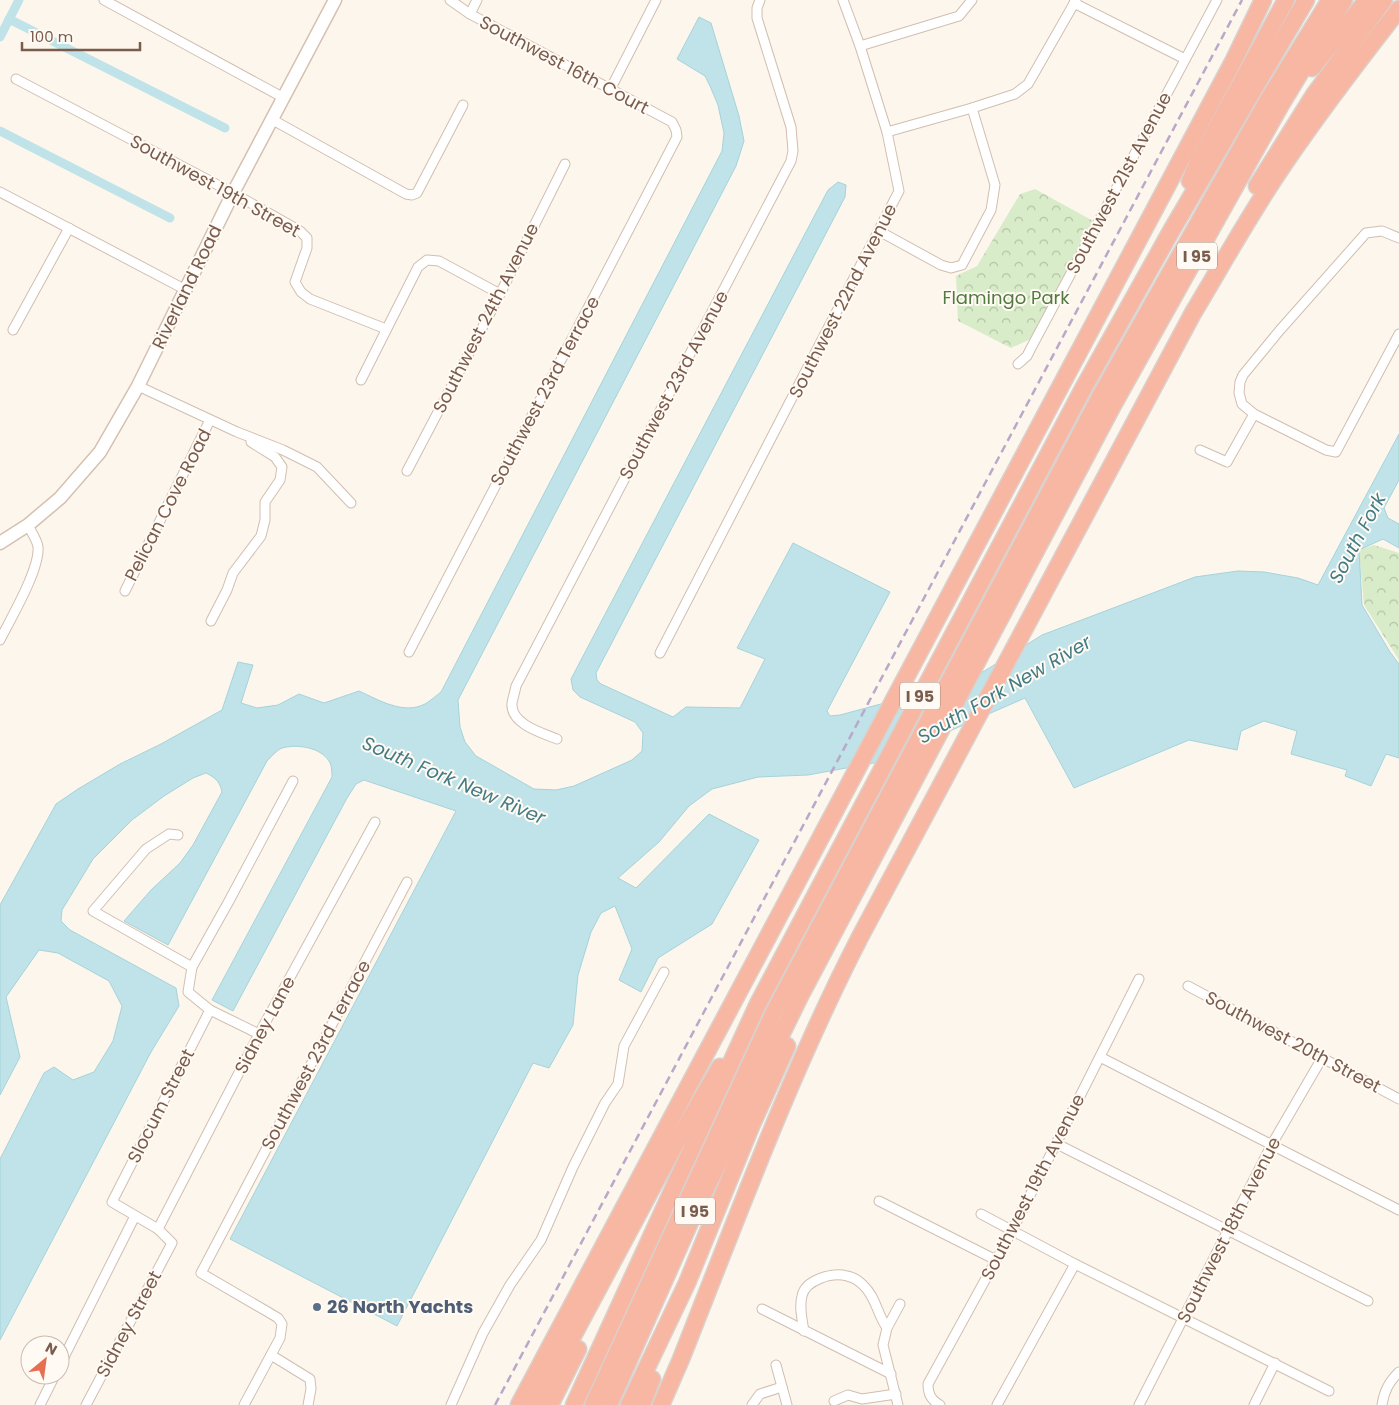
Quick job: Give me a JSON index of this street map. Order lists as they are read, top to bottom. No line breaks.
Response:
{"streets":{"highway":["I 95"],"street":["Southwest 16th Court","Southwest 21st Avenue","Southwest 19th Street","Riverland Road","Southwest 22nd Avenue","Southwest 24th Avenue","Southwest 23rd Avenue","Southwest 23rd Terrace","Pelican Cove Road","Sidney Lane","Southwest 20th Street","Slocum Street","Southwest 19th Avenue","Southwest 18th Avenue","Sidney Street"]},"crossings":[["Southwest 16th Court","Southwest 23rd Terrace"],["Southwest 19th Street","Riverland Road"],["Sidney Lane","Sidney Street"],["Southwest 20th Street","Southwest 18th Avenue"]],"water":["South Fork","South Fork New River"],"parks":["Flamingo Park"],"places":["26 North Yachts"],"scale_bar":"100 m","north":"top right"}
